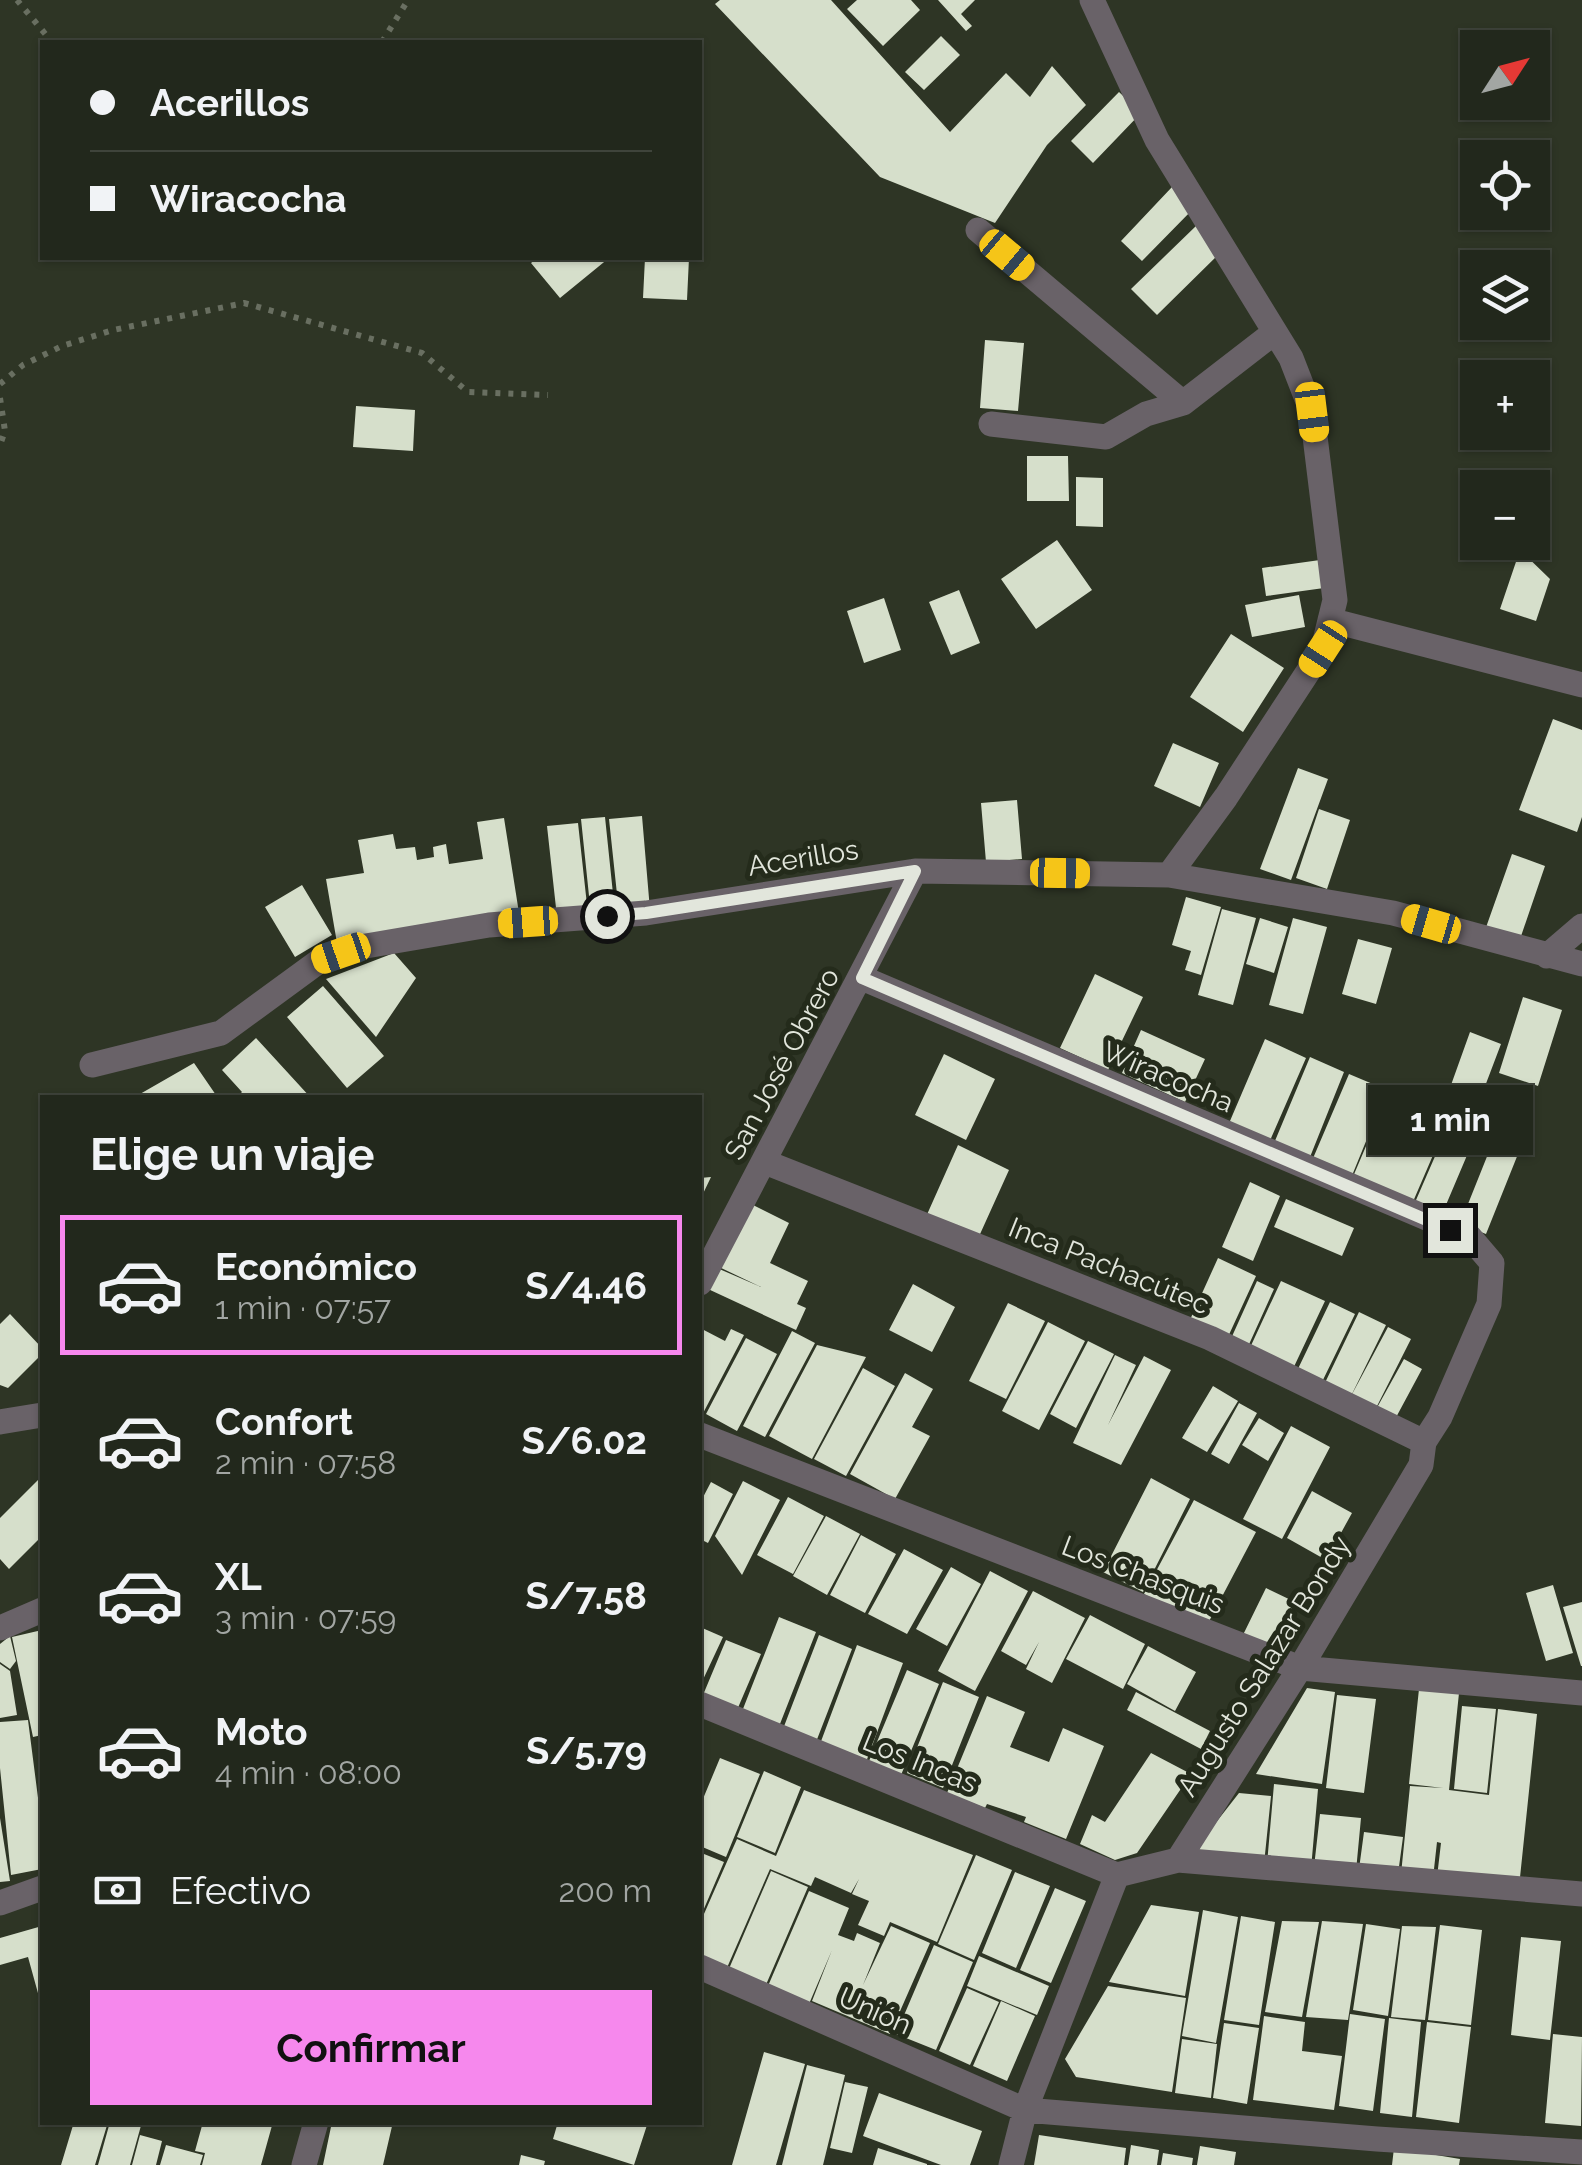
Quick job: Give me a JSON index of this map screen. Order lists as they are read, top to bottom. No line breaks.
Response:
{"streets":{"street":["Acerillos","San José Obrero","Wiracocha","Inca Pachacútec","Los Chasquis","Augusto Salazar Bondy","Los Incas","Unión"]},"crossings":[["Acerillos","San José Obrero"],["San José Obrero","Wiracocha"],["San José Obrero","Inca Pachacútec"],["Wiracocha","Augusto Salazar Bondy"],["Inca Pachacútec","Augusto Salazar Bondy"],["Los Chasquis","Augusto Salazar Bondy"]],"north":"top right","page":{"map_buttons":["+","−"],"banner":["Acerillos","Wiracocha"],"bubble":"1 min","heading":"Elige un viaje","list":[{"name":"Económico","note":"1 min · 07:57","value":"S/4.46"},{"name":"Confort","note":"2 min · 07:58","value":"S/6.02"},{"name":"XL","note":"3 min · 07:59","value":"S/7.58"},{"name":"Moto","note":"4 min · 08:00","value":"S/5.79"}],"pay":["Efectivo","200 m"],"buttons":"Confirmar"}}
